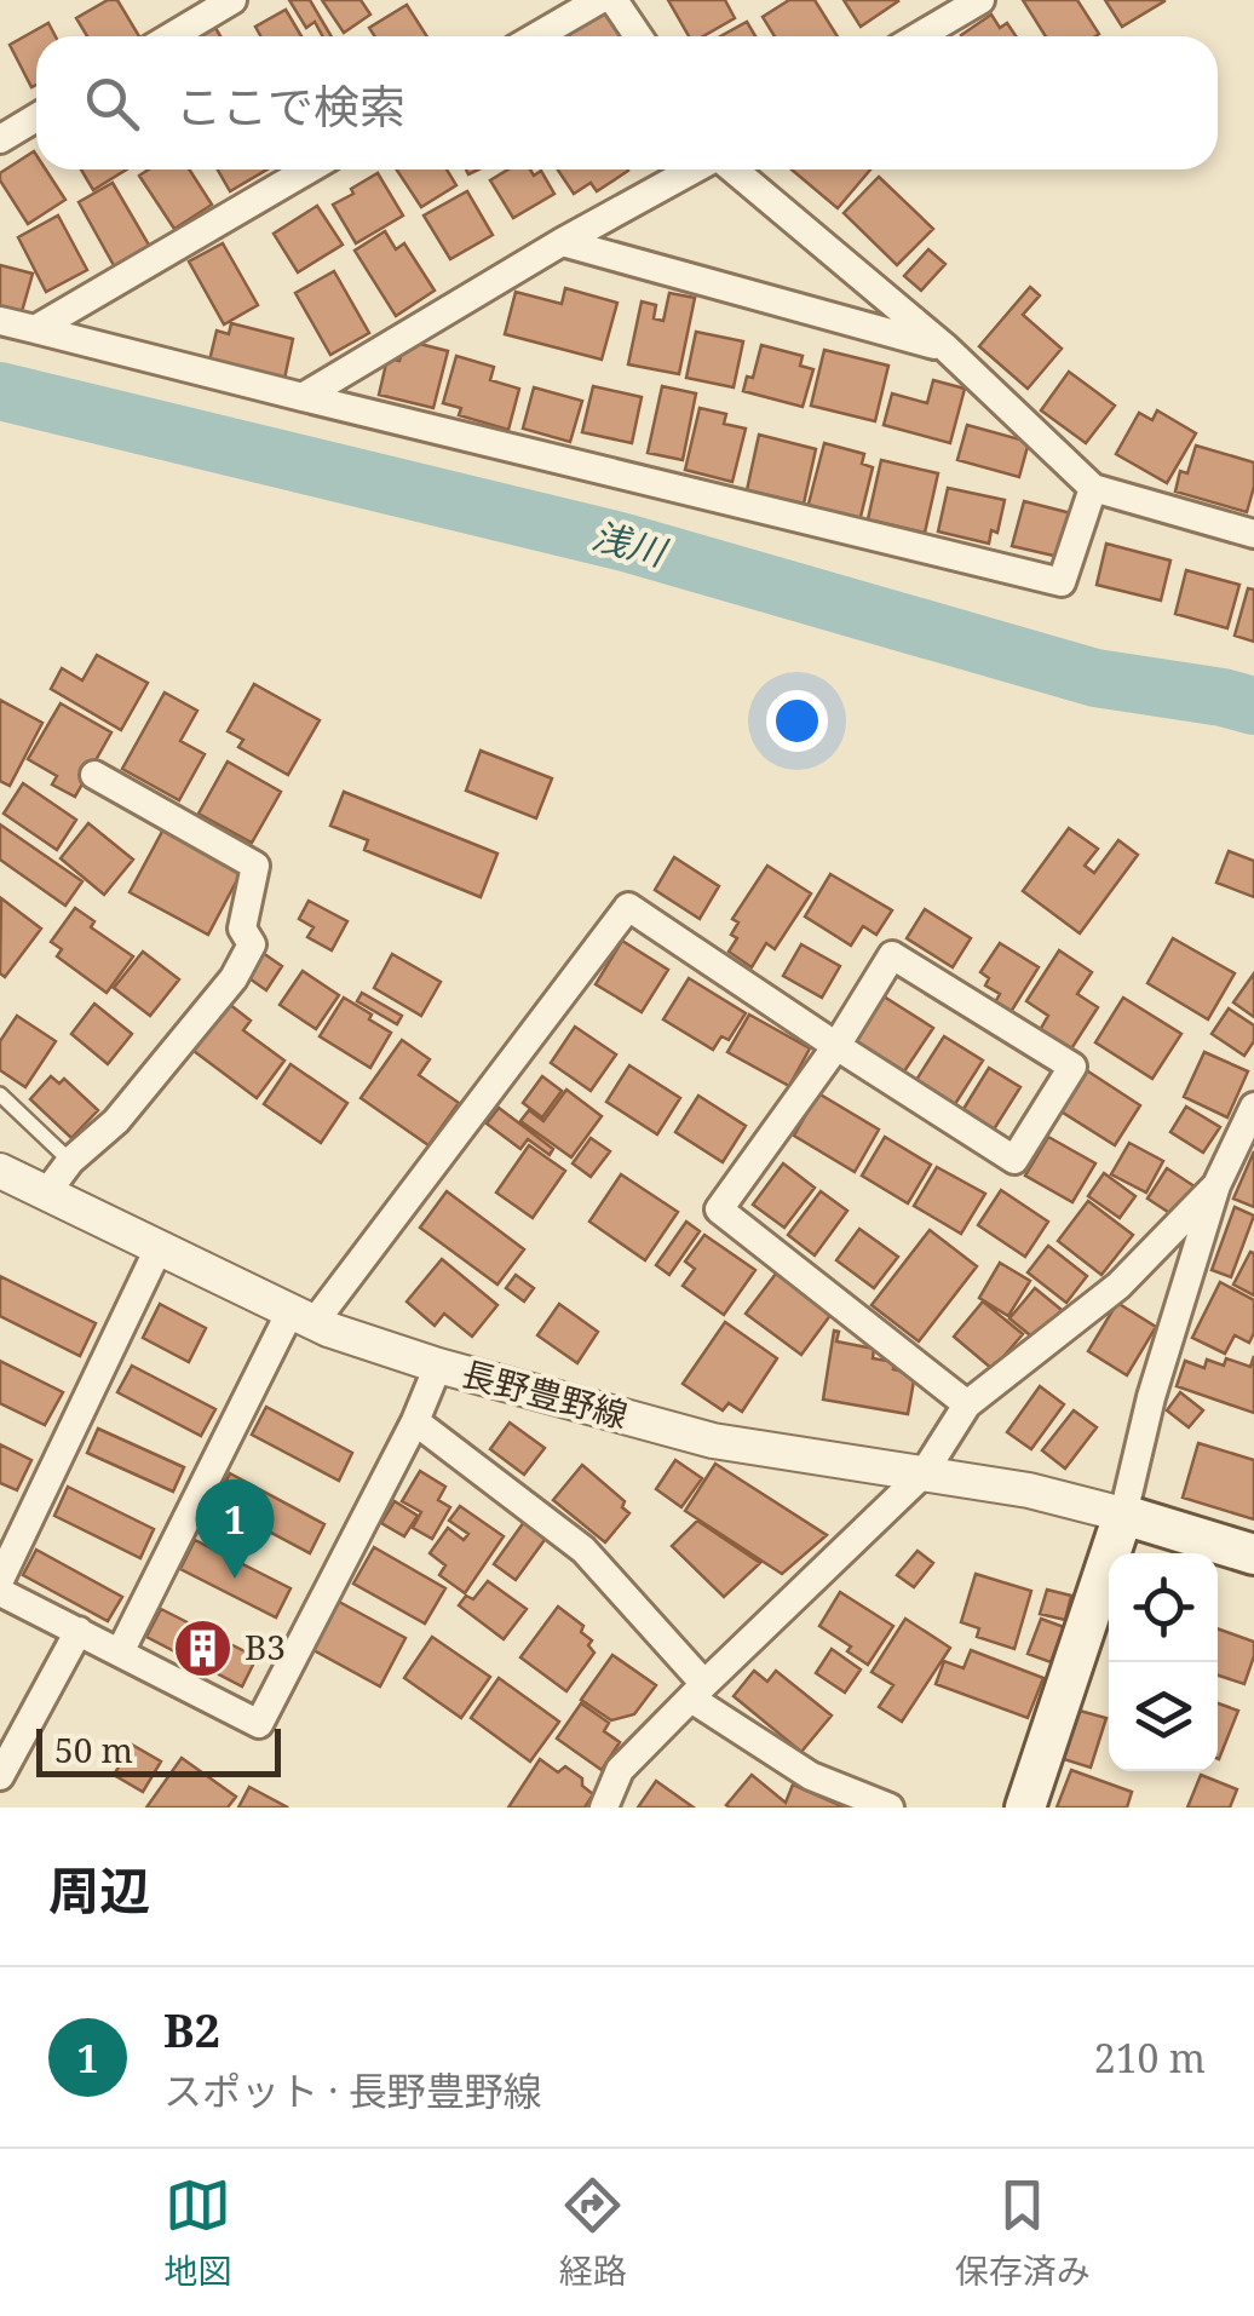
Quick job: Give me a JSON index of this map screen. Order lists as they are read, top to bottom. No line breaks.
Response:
{"streets":{"street":["長野豊野線"]},"water":["浅川"],"places":{"building":["B3"]},"scale_bar":"50 m","page":{"search":"ここで検索","pins":"1","scale":"50 m","heading":"周辺","list":[{"mark":"1","name":"B2","note":"スポット · 長野豊野線","value":"210 m"}],"nav":["地図","経路","保存済み"]}}
